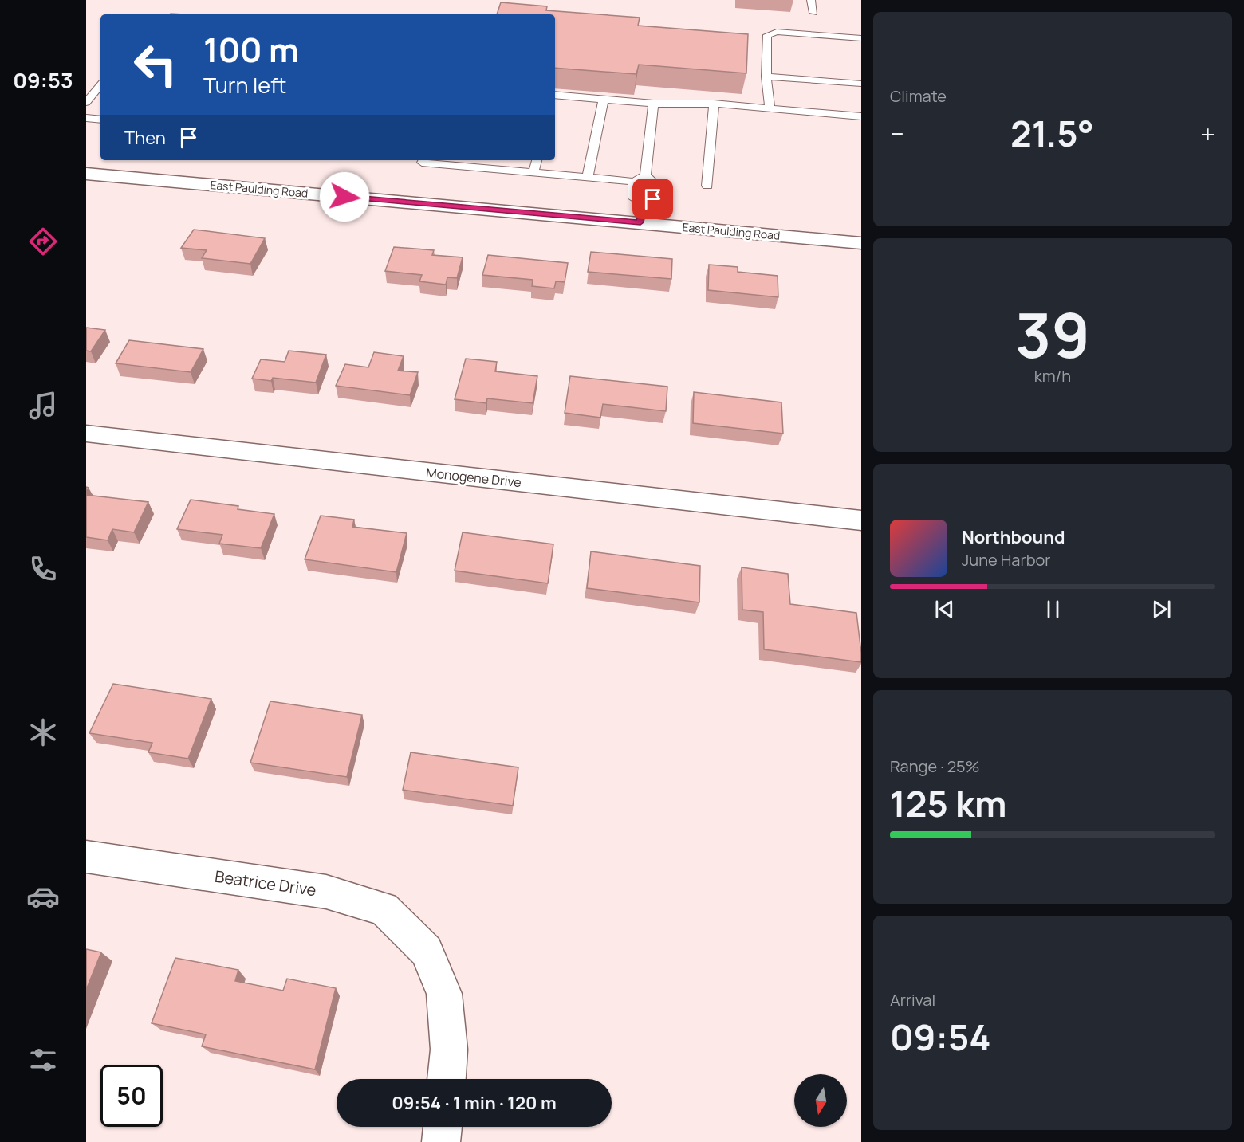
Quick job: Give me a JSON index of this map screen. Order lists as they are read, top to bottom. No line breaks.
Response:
{"streets":{"street":["East Paulding Road","Monogene Drive","Beatrice Drive"]},"north":"bottom","page":{"tabs":"09:53","tile":["Climate",["39","km/h"],["Range · 25%","125 km"],["Arrival","09:54"]],"turn":["100 m","Turn left"],"heat":["−","21.5°","+"],"then":"Then","song":["Northbound","June Harbor"],"limit":"50","trip":"09:54 · 1 min · 120 m"}}
